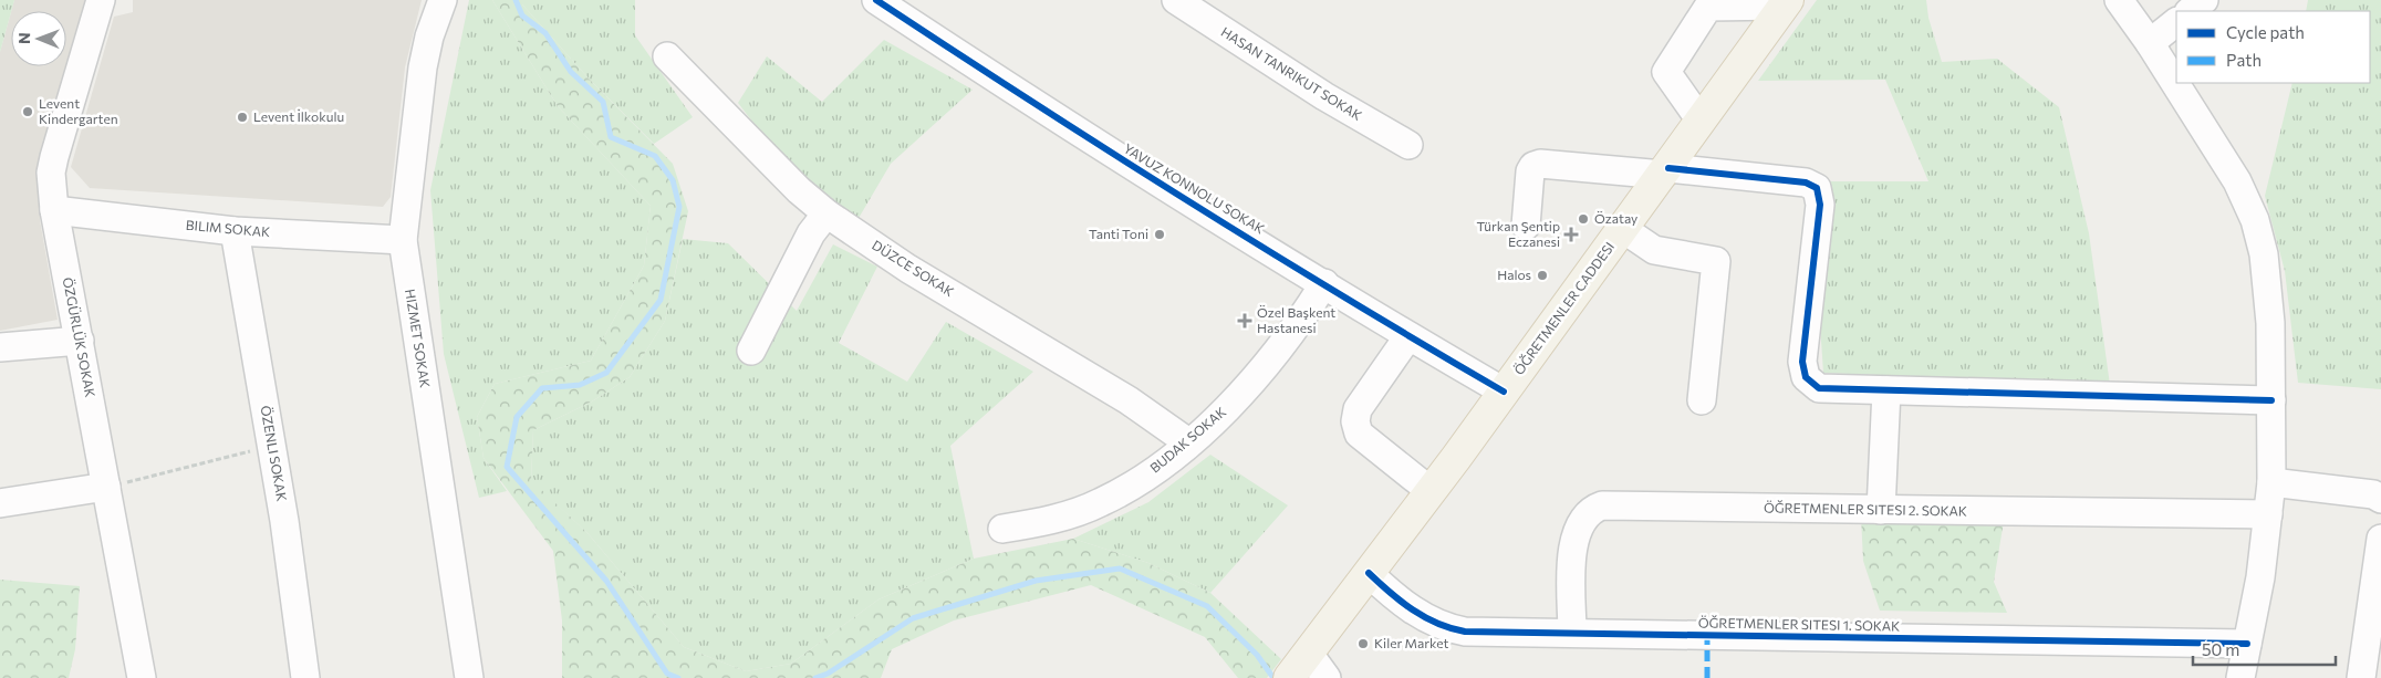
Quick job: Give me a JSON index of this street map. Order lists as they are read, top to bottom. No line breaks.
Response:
{"streets":{"main road":["ÖĞRETMENLER CADDESI"],"street":["HASAN TANRIKUT SOKAK","YAVUZ KONNOLU SOKAK","BILIM SOKAK","DÜZCE SOKAK","ÖZGÜRLÜK SOKAK","HIZMET SOKAK","BUDAK SOKAK","ÖZENLI SOKAK","ÖĞRETMENLER SITESI 2. SOKAK","ÖĞRETMENLER SITESI 1. SOKAK"]},"crossings":[["YAVUZ KONNOLU SOKAK","ÖĞRETMENLER CADDESI"],["YAVUZ KONNOLU SOKAK","BUDAK SOKAK"],["BILIM SOKAK","ÖZGÜRLÜK SOKAK"],["BILIM SOKAK","HIZMET SOKAK"],["BILIM SOKAK","ÖZENLI SOKAK"],["DÜZCE SOKAK","BUDAK SOKAK"],["ÖĞRETMENLER CADDESI","ÖĞRETMENLER SITESI 1. SOKAK"],["ÖĞRETMENLER SITESI 2. SOKAK","ÖĞRETMENLER SITESI 1. SOKAK"]],"places":{"other":["Levent Kindergarten","Levent İlkokulu","Özatay","Tanti Toni","Halos","Kiler Market"],"health":["Türkan Şentip Eczanesi","Özel Başkent Hastanesi"]},"legend":["Cycle path","Path"],"scale_bar":"50 m","north":"left"}
